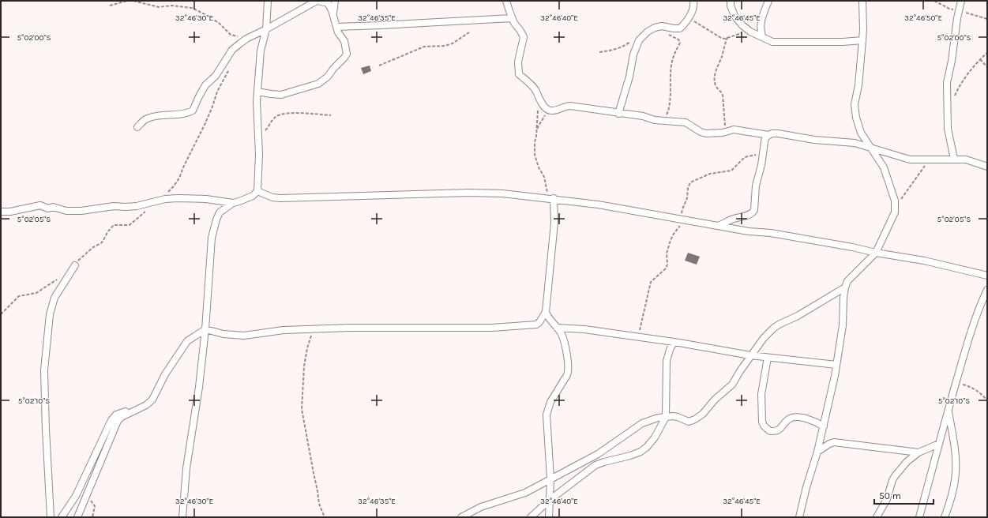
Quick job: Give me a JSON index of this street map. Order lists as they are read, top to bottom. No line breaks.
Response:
{"scale_bar":"50 m","coordinates":["32°46'30\"E","32°46'35\"E","32°46'40\"E","32°46'45\"E","32°46'50\"E","5°02'00\"S","5°02'05\"S","5°02'10\"S"]}
